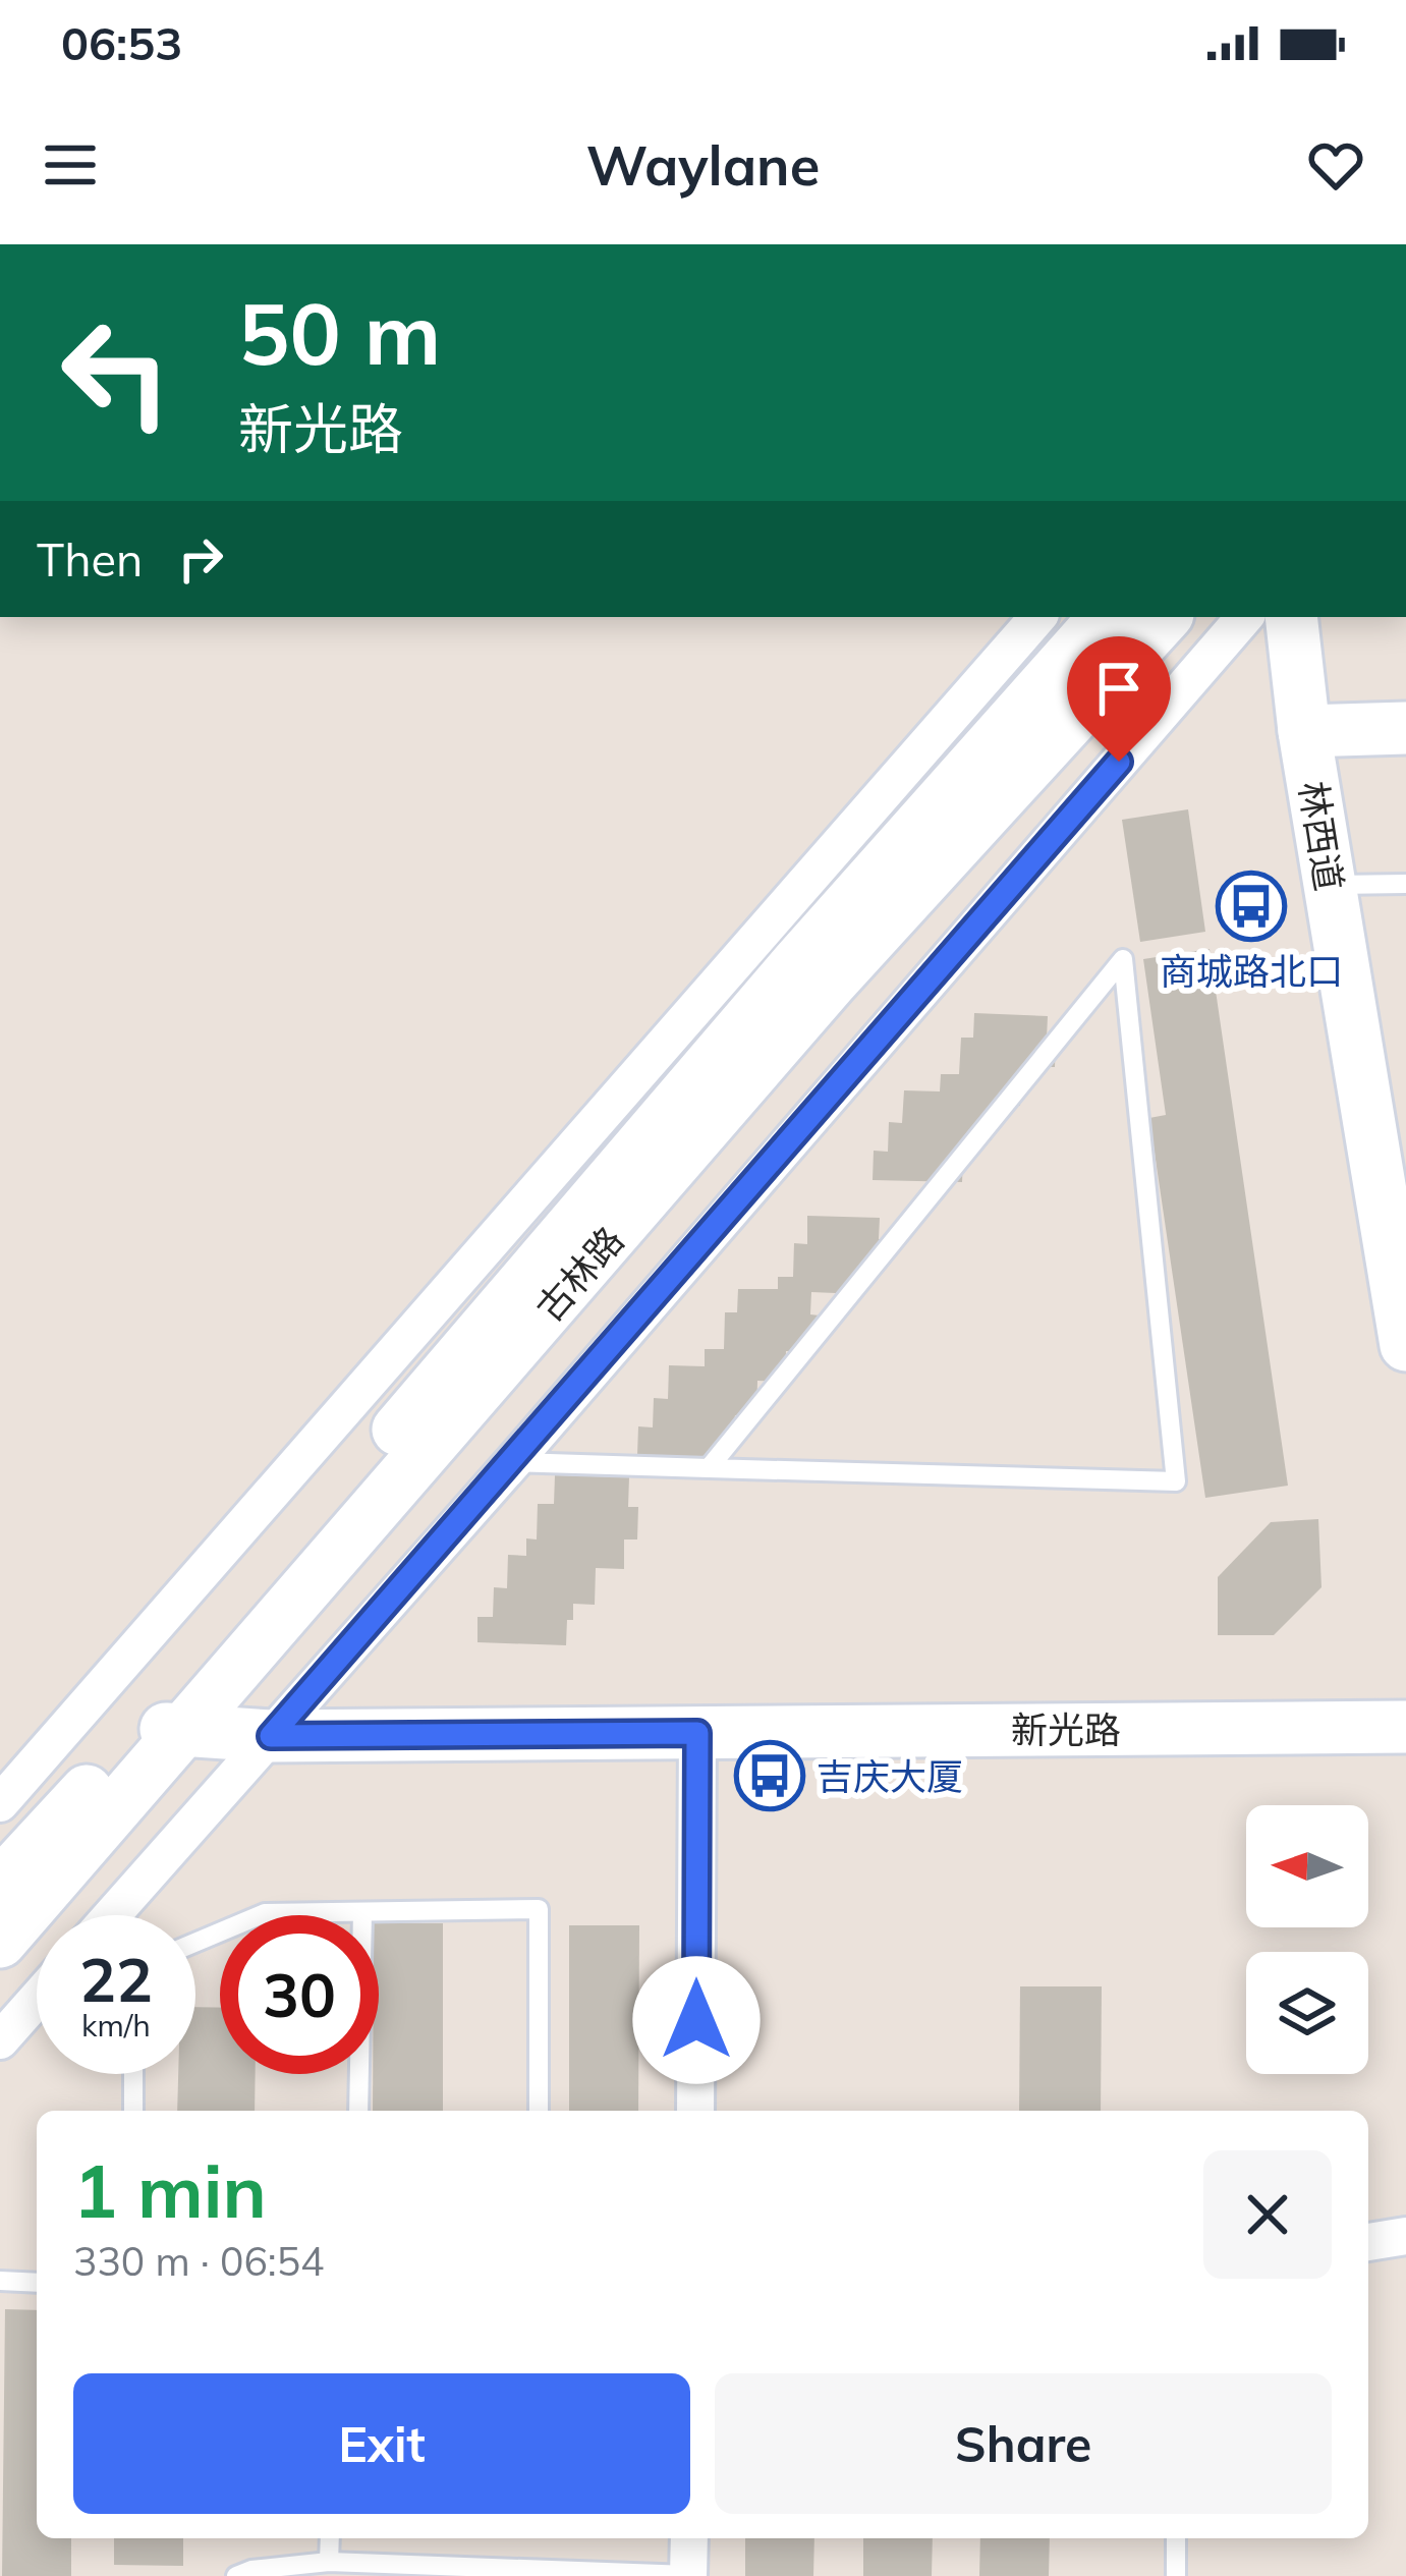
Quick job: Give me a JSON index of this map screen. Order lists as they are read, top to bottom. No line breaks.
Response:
{"streets":{"main road":["林西道","古林路","新光路"]},"crossings":[["古林路","新光路"]],"places":{"bus stop":["商城路北口","吉庆大厦"]},"north":"left","page":{"status":"06:53","header":"Waylane","turn":["50 m","新光路"],"then":"Then","speed":"22 km/h","limit":"30","heading":["1 min","330 m · 06:54"],"buttons":["Exit","Share"]}}
